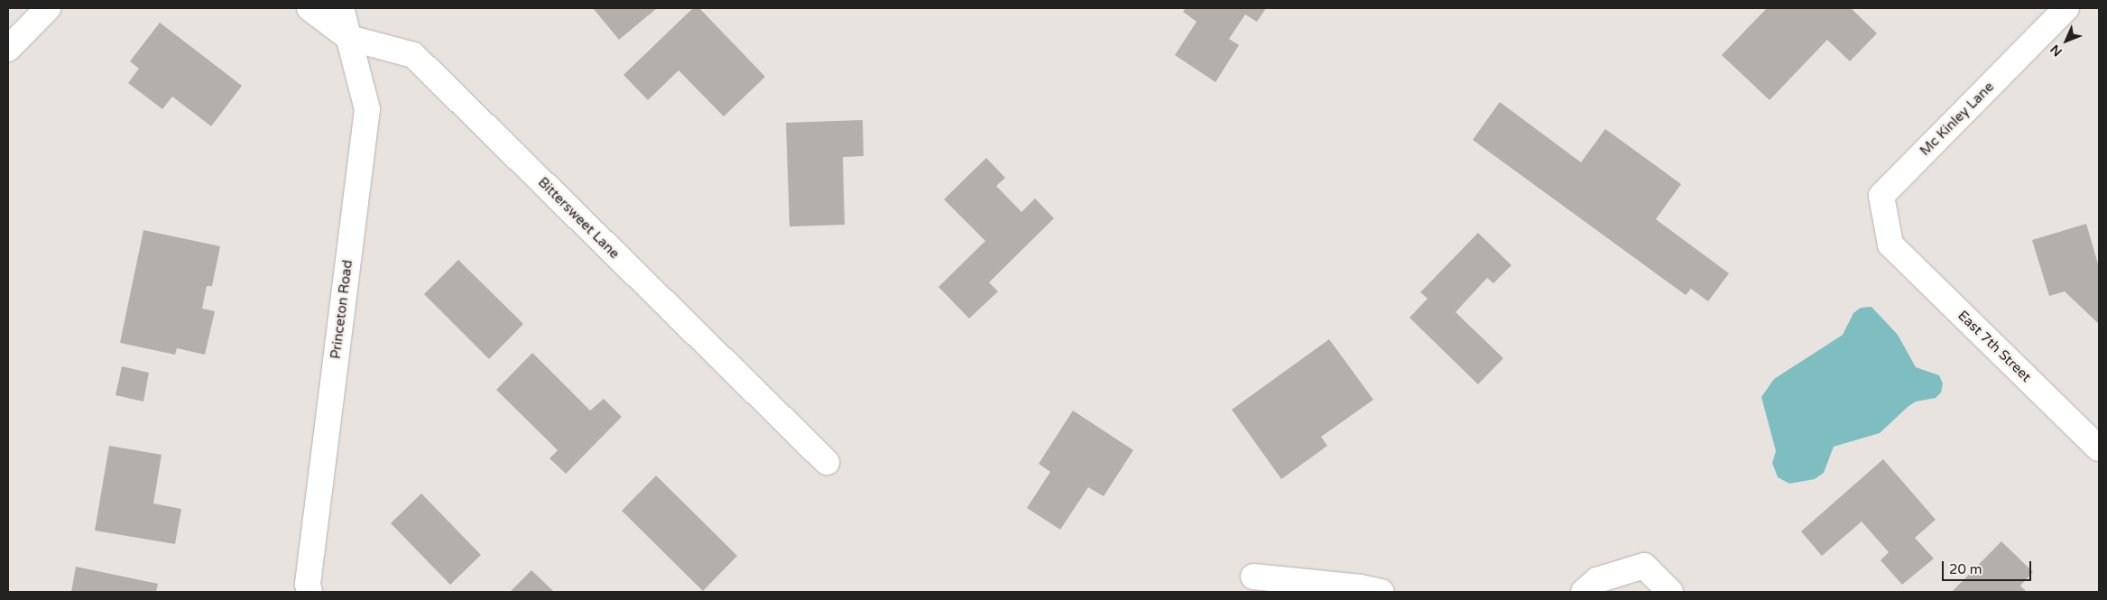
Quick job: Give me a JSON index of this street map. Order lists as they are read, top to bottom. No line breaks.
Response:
{"streets":{"street":["Mc Kinley Lane","Bittersweet Lane","Princeton Road","East 7th Street"]},"crossings":[["Mc Kinley Lane","East 7th Street"],["Bittersweet Lane","Princeton Road"]],"scale_bar":"20 m","north":"bottom left"}
